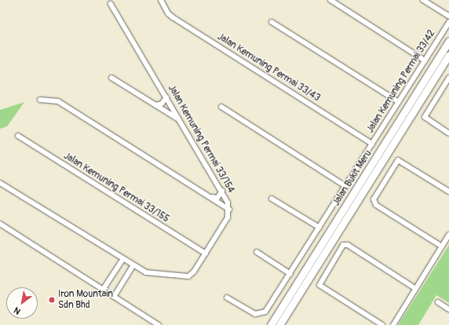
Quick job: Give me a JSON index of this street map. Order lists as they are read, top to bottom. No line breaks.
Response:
{"streets":{"main road":["Jalan Bukit Meru"],"street":["Jalan Kemuning Permai 33/43","Jalan Kemuning Permai 33/42","Jalan Kemuning Permai 33/154","Jalan Kemuning Permai 33/155"]},"crossings":[["Jalan Kemuning Permai 33/43","Jalan Kemuning Permai 33/42"]],"places":["Iron Mountain Sdn Bhd"],"north":"bottom left"}
